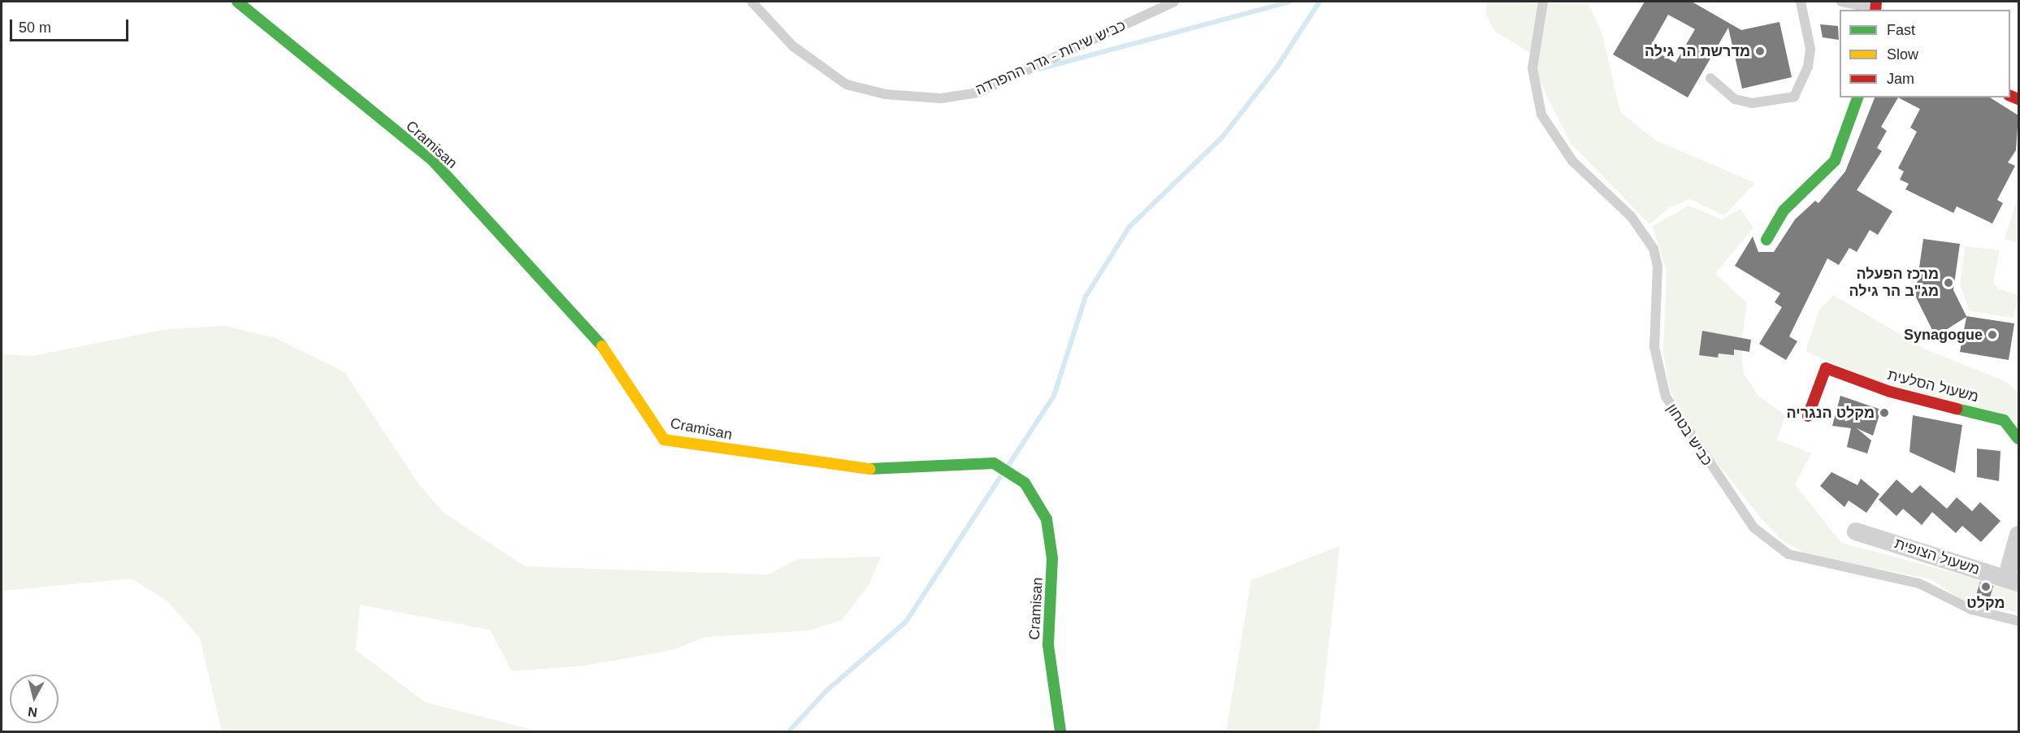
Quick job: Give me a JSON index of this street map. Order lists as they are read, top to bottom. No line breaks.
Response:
{"streets":{"street":["Cramisan","משעול הסלעית","משעול הצופית"],"lane":["כביש שירות - גדר ההפרדה","כביש בטחון"]},"places":["מדרשת הר גילה","מרכז הפעלה מג\"ב הר גילה","Synagogue","מקלט הנגריה","מקלט"],"legend":["Fast","Slow","Jam"],"scale_bar":"50 m","north":"bottom"}
